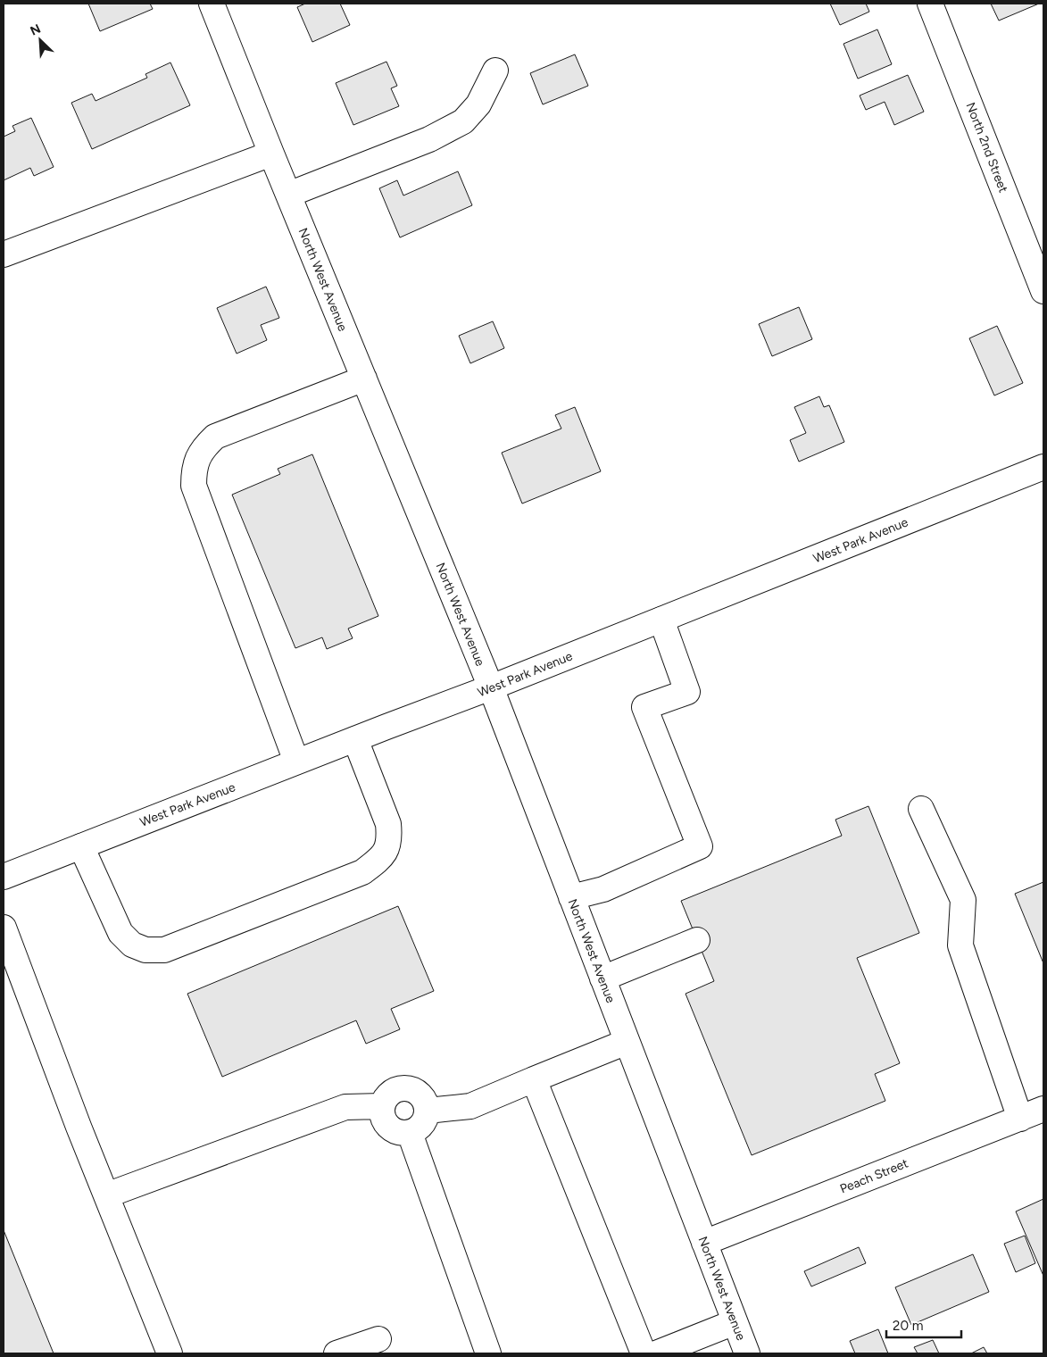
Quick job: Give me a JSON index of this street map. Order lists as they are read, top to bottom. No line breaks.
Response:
{"streets":{"street":["North 2nd Street","North West Avenue","West Park Avenue","Peach Street"]},"crossings":[["North West Avenue","West Park Avenue"],["North West Avenue","Peach Street"]],"scale_bar":"20 m","north":"top left"}
